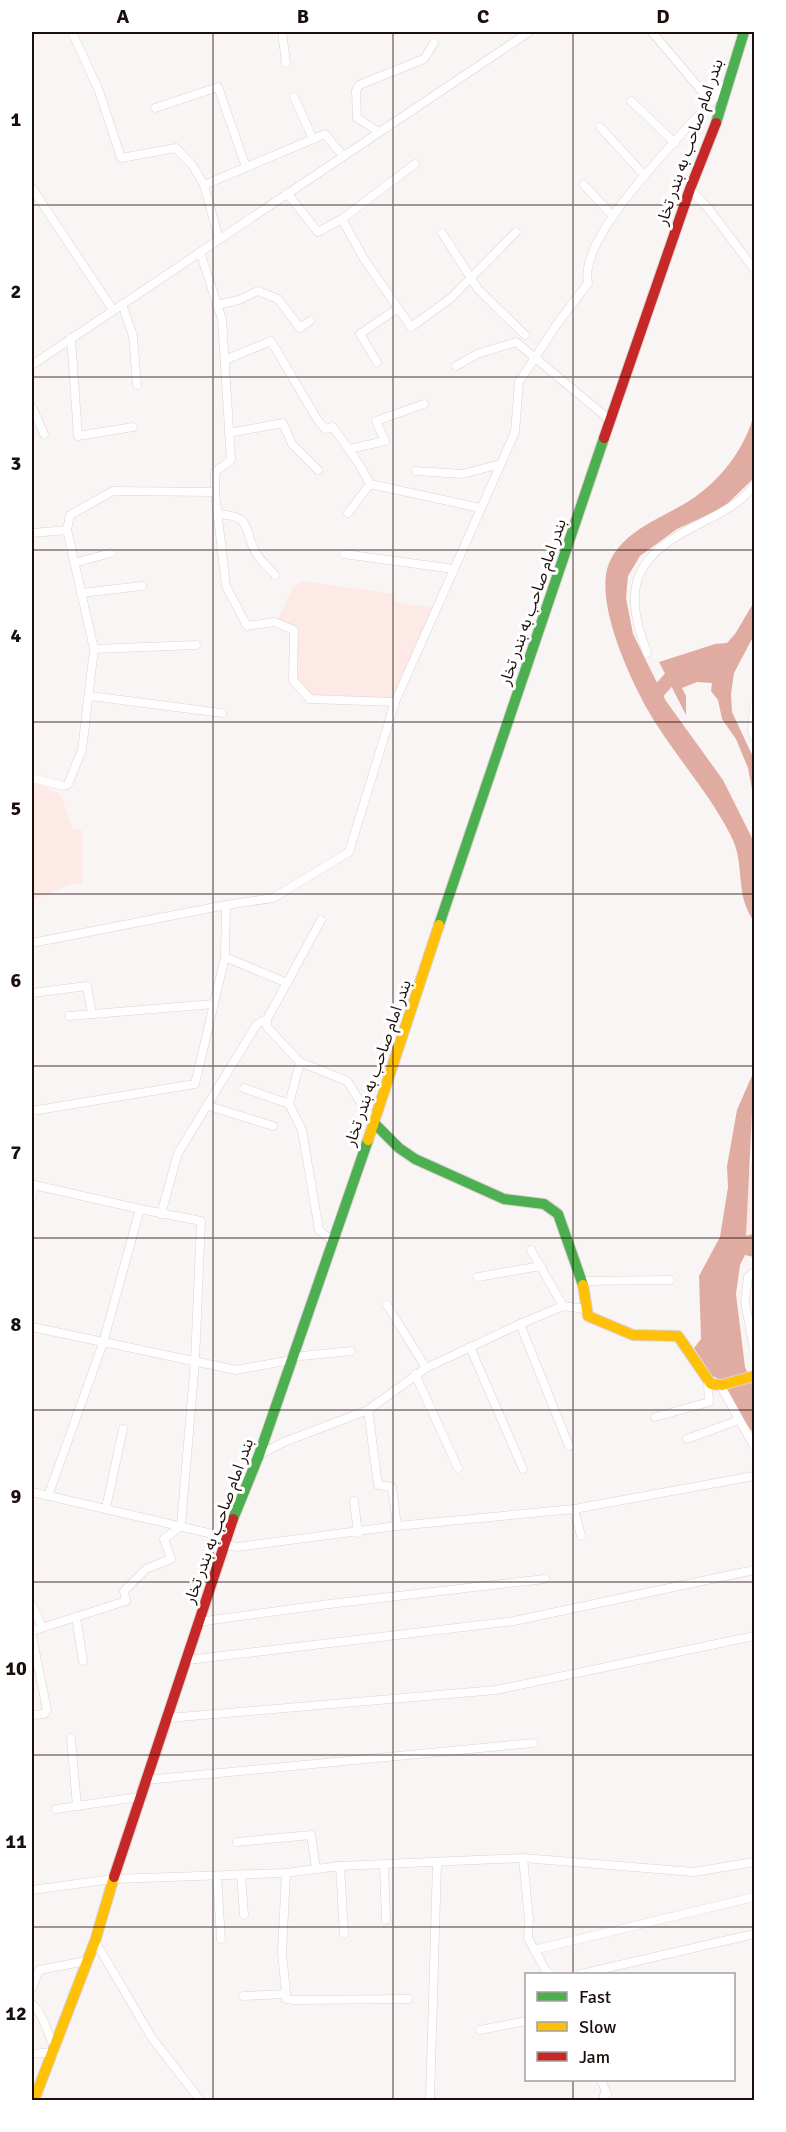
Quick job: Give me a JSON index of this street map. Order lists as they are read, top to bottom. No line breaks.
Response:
{"streets":{"main road":["بندر امام صاحب به بندر تخار"]},"legend":["Fast","Slow","Jam"],"grid":{"columns":["A","B","C","D"],"rows":["1","2","3","4","5","6","7","8","9","10","11","12"]}}
